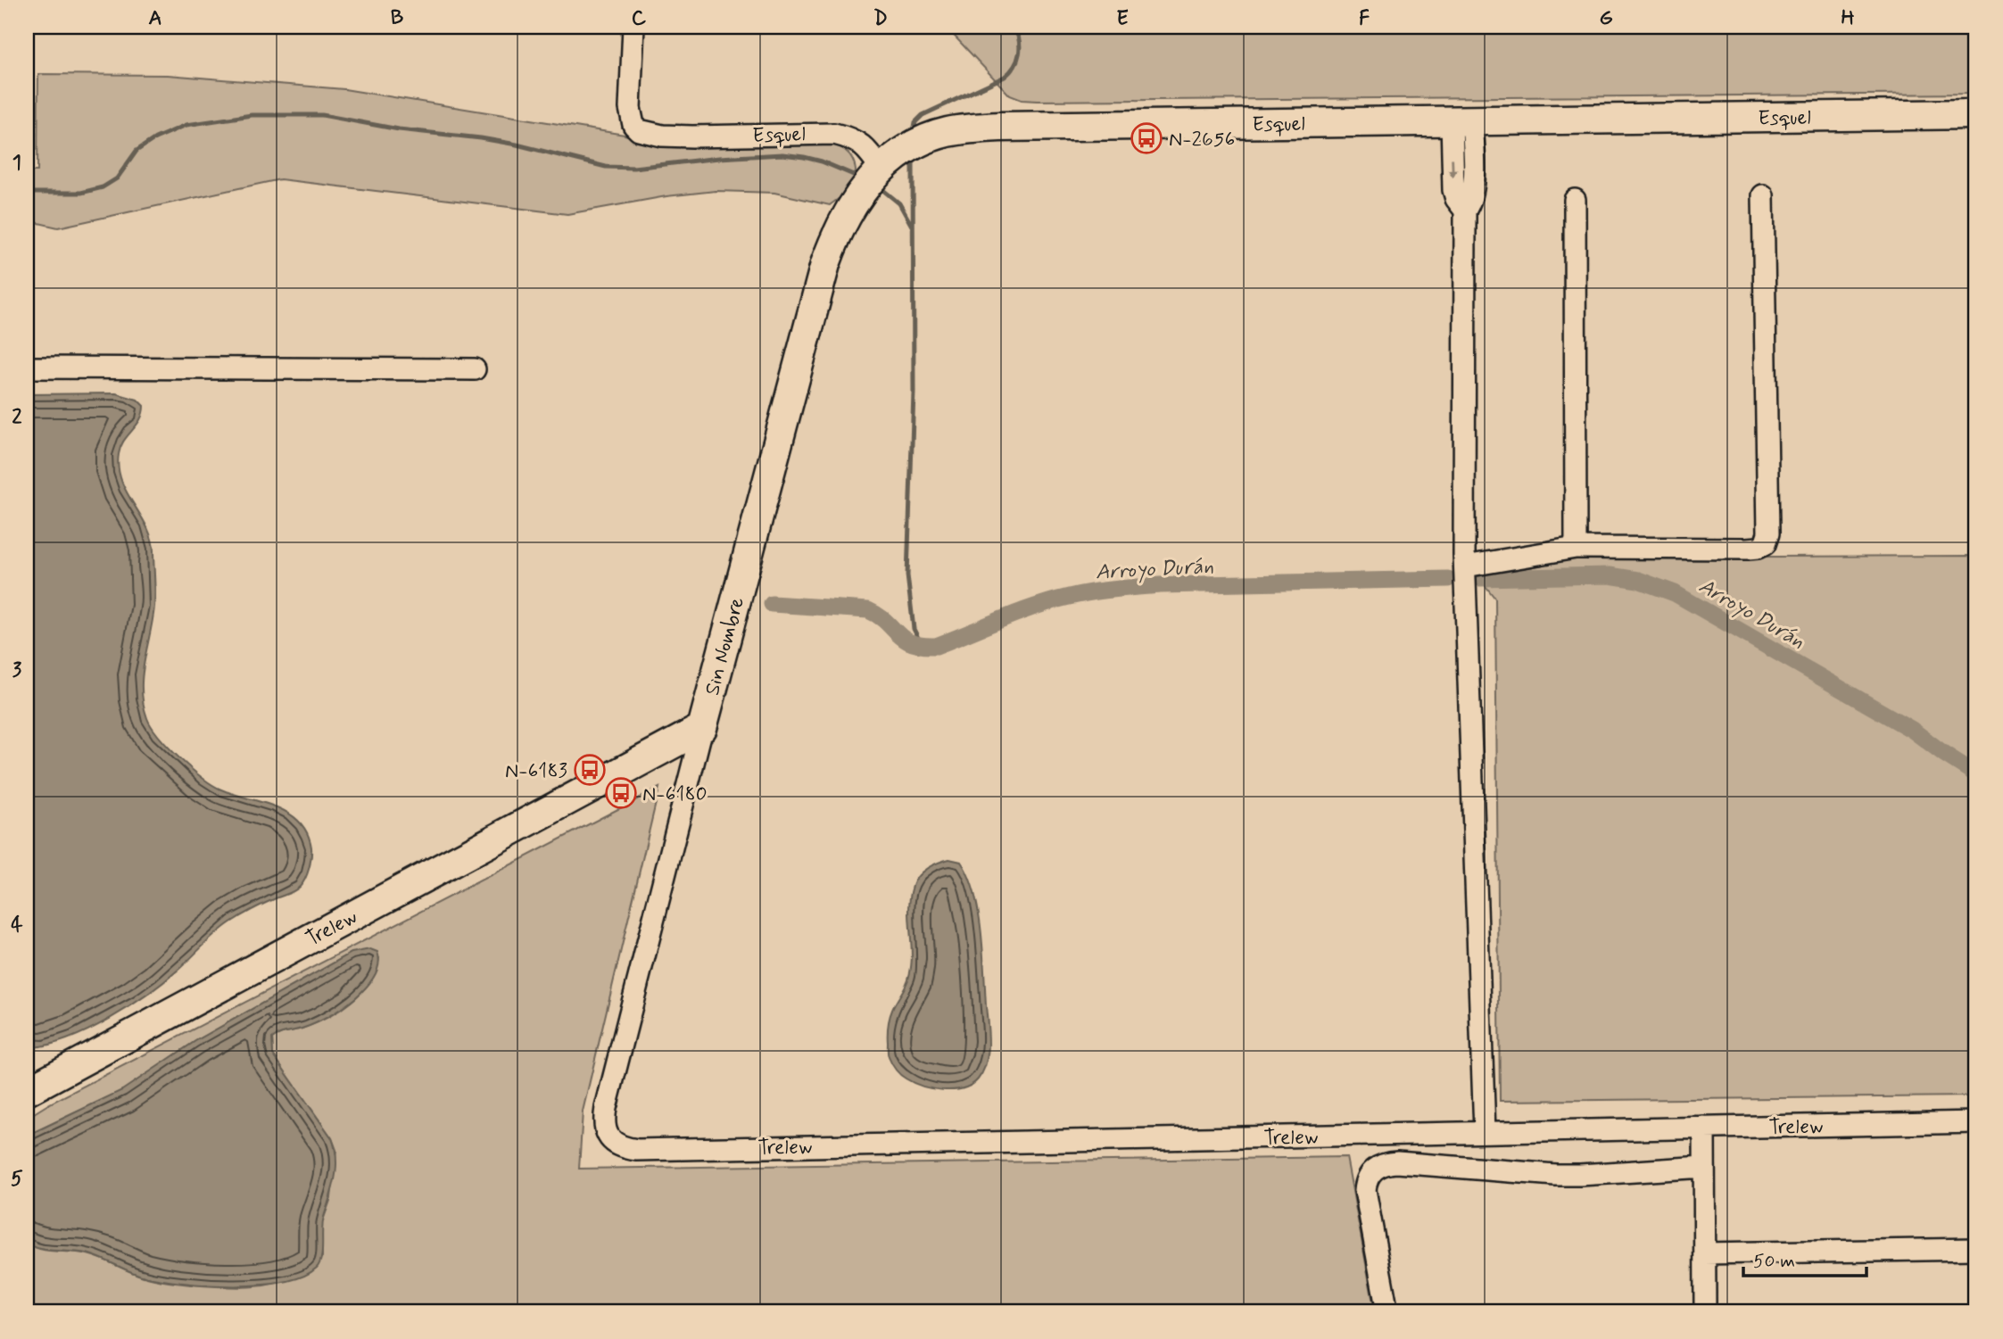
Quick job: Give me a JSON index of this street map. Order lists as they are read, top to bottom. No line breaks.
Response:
{"streets":{"main road":["Esquel","Sin Nombre","Trelew"]},"crossings":[["Esquel","Sin Nombre"],["Sin Nombre","Trelew"]],"water":["Arroyo Durán"],"places":{"bus stop":["N-2656","N-6183","N-6180"]},"scale_bar":"50 m","grid":{"columns":["A","B","C","D","E","F","G","H"],"rows":["1","2","3","4","5"]}}
